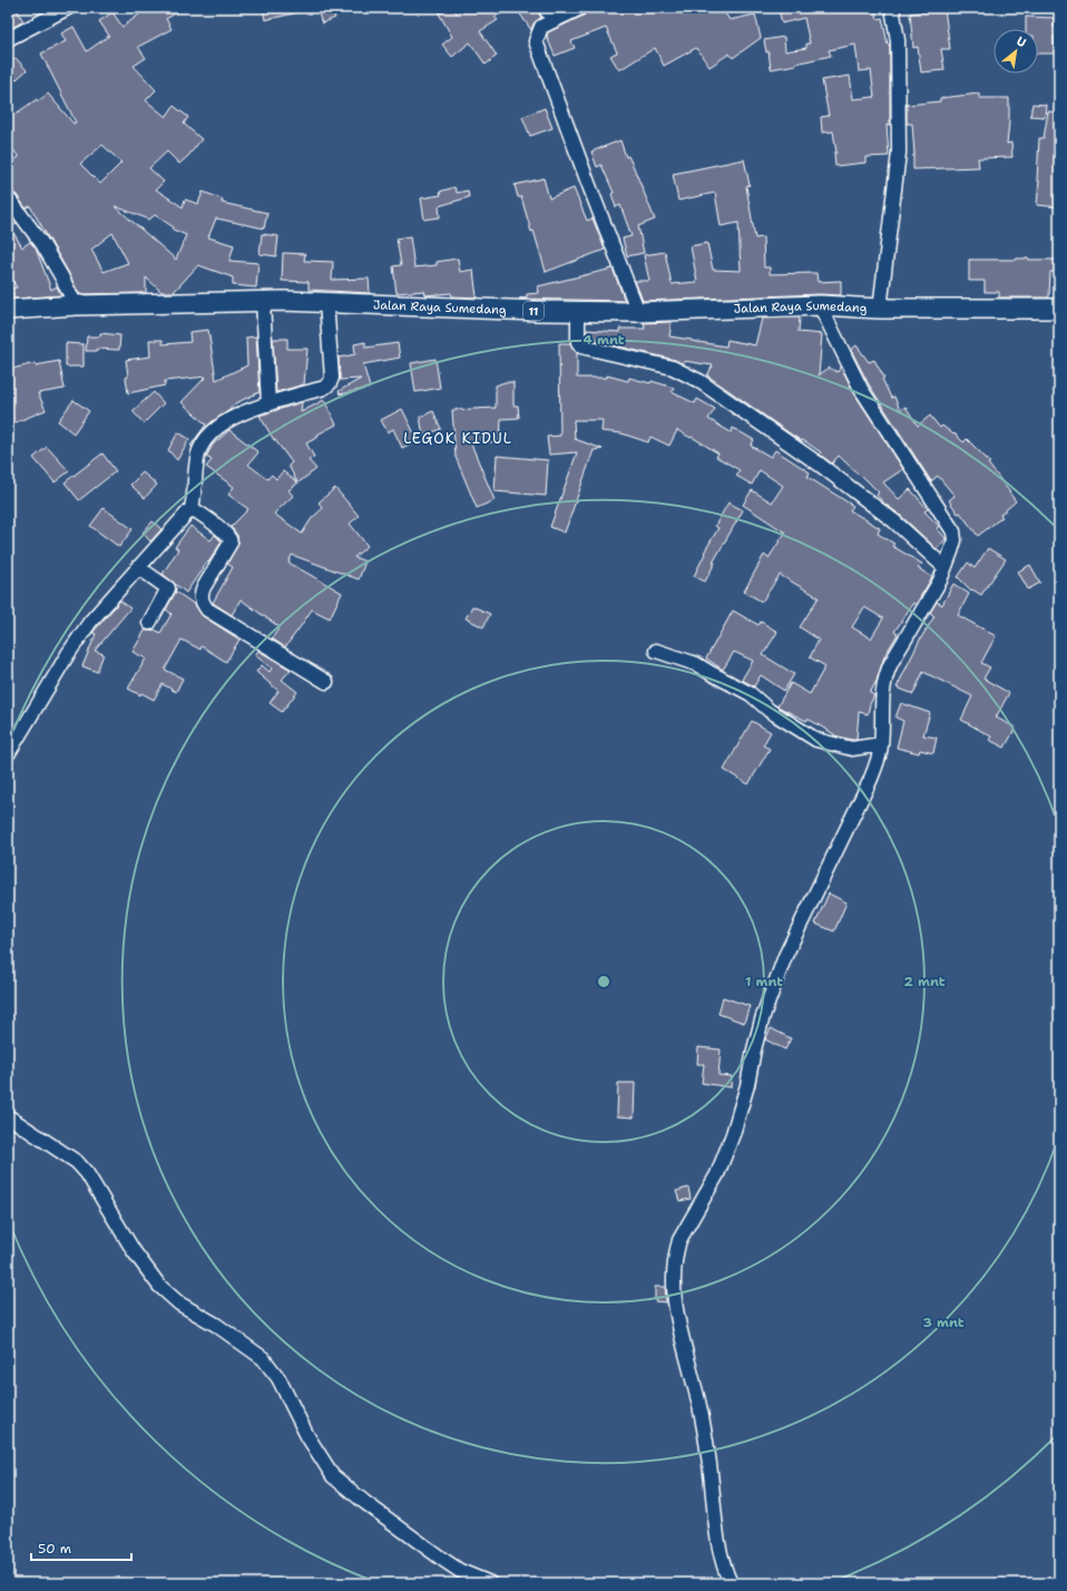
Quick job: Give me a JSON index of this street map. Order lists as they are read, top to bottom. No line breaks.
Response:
{"streets":{"highway":["Jalan Raya Sumedang","11"]},"districts":["LEGOK KIDUL"],"scale_bar":"50 m","north":"top right","rings":["4 mnt","1 mnt","2 mnt","3 mnt"]}
